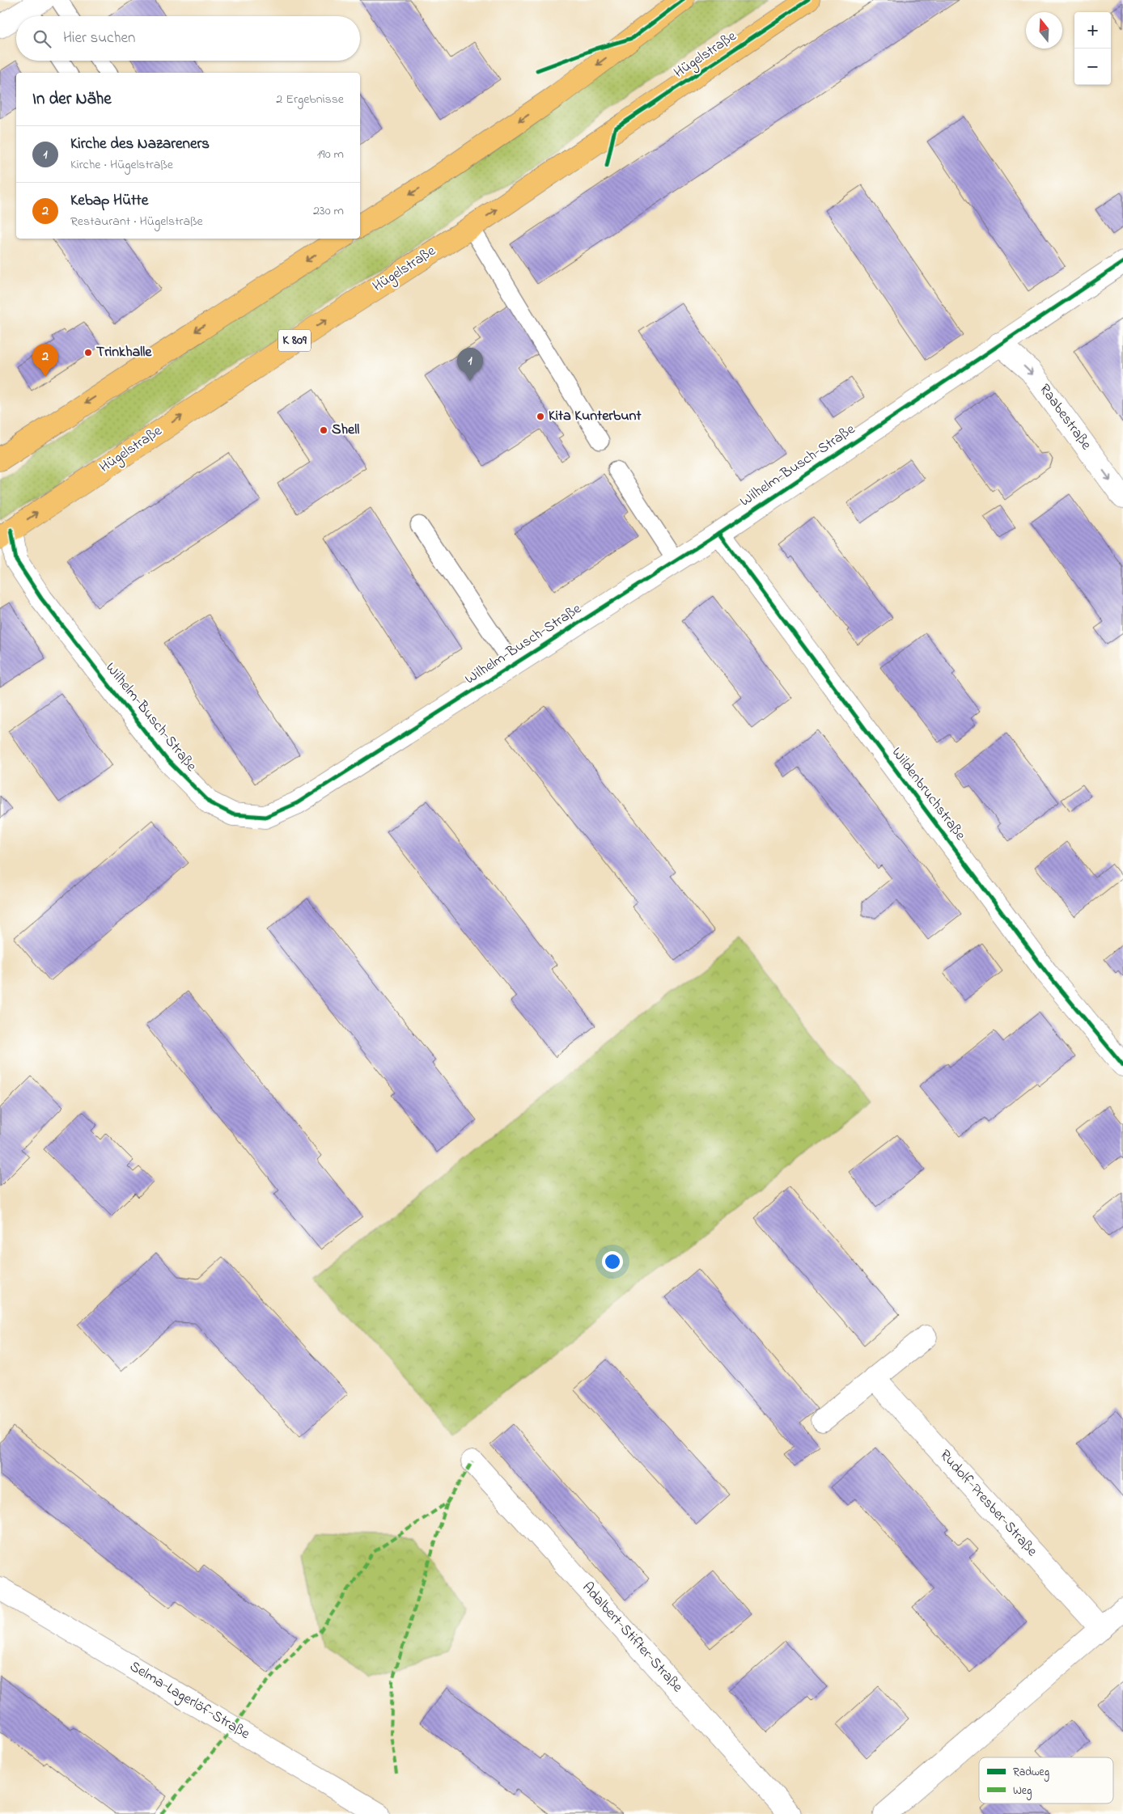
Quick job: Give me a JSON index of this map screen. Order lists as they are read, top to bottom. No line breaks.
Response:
{"streets":{"main road":["Hügelstraße","K 809"],"street":["Raabestraße","Wilhelm-Busch-Straße","Wildenbruchstraße","Rudolf-Presber-Straße","Adalbert-Stifter-Straße","Selma-Lagerlöf-Straße"]},"crossings":[["Hügelstraße","Wilhelm-Busch-Straße"],["Raabestraße","Wilhelm-Busch-Straße"],["Wilhelm-Busch-Straße","Wildenbruchstraße"]],"one_way":["Raabestraße"],"places":["Trinkhalle","Kita Kunterbunt","Shell"],"legend":["Radweg","Weg"],"north":"top","page":{"map_buttons":["+","−"],"search":"Hier suchen","heading":["In der Nähe","2 Ergebnisse"],"list":[{"mark":"1","name":"Kirche des Nazareners","note":"Kirche · Hügelstraße","value":"190 m"},{"mark":"2","name":"Kebap Hütte","note":"Restaurant · Hügelstraße","value":"230 m"}],"pins":["2","1"]}}
